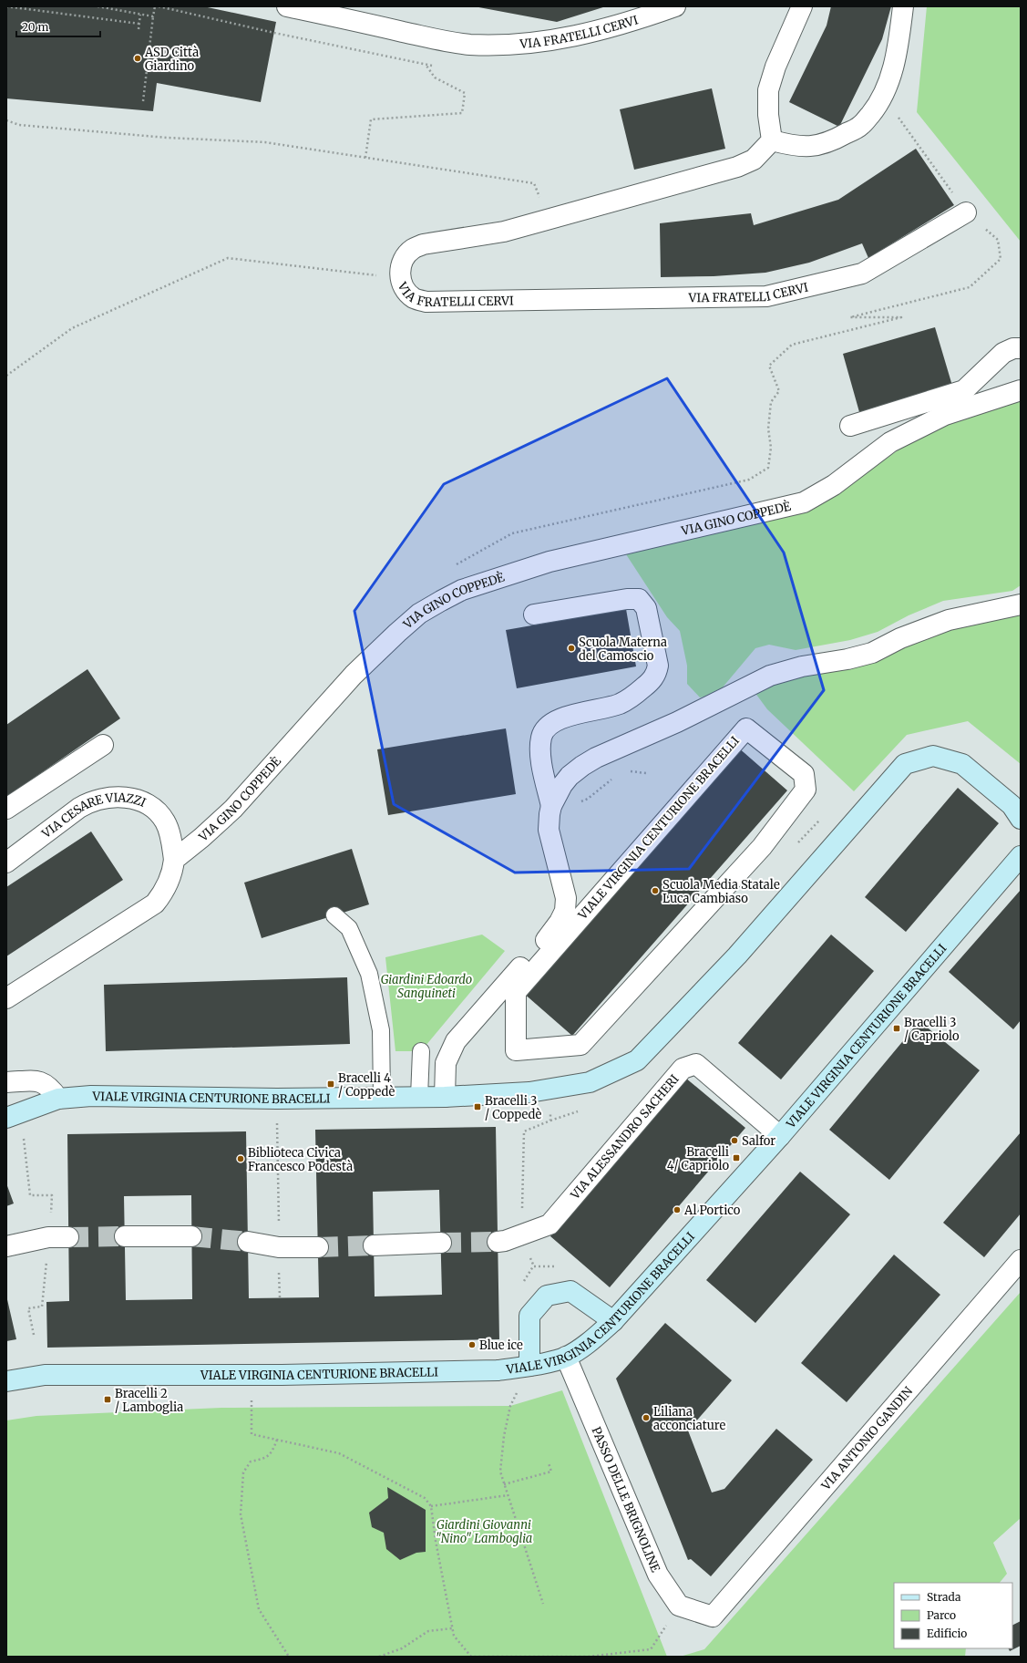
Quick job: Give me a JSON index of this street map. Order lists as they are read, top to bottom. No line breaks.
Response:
{"streets":{"street":["VIA FRATELLI CERVI","VIA GINO COPPEDÈ","VIA CESARE VIAZZI","VIALE VIRGINIA CENTURIONE BRACELLI","VIA ALESSANDRO SACHERI","VIA ANTONIO GANDIN","PASSO DELLE BRIGNOLINE"]},"crossings":[["VIA GINO COPPEDÈ","VIA CESARE VIAZZI"],["VIALE VIRGINIA CENTURIONE BRACELLI","VIA ALESSANDRO SACHERI"],["VIALE VIRGINIA CENTURIONE BRACELLI","PASSO DELLE BRIGNOLINE"],["VIA ANTONIO GANDIN","PASSO DELLE BRIGNOLINE"]],"parks":["Giardini Edoardo Sanguineti","Giardini Giovanni \"Nino\" Lamboglia"],"places":{"other":["ASD Città Giardino","Scuola Materna del Camoscio","Scuola Media Statale Luca Cambiaso","Salfor","Biblioteca Civica Francesco Podestà","Al Portico","Blue ice","Liliana acconciature"],"transit":["Bracelli 3 / Capriolo","Bracelli 4 / Coppedè","Bracelli 3 / Coppedè","Bracelli 4/ Capriolo","Bracelli 2 / Lamboglia"]},"legend":["Strada","Parco","Edificio"],"scale_bar":"20 m"}
